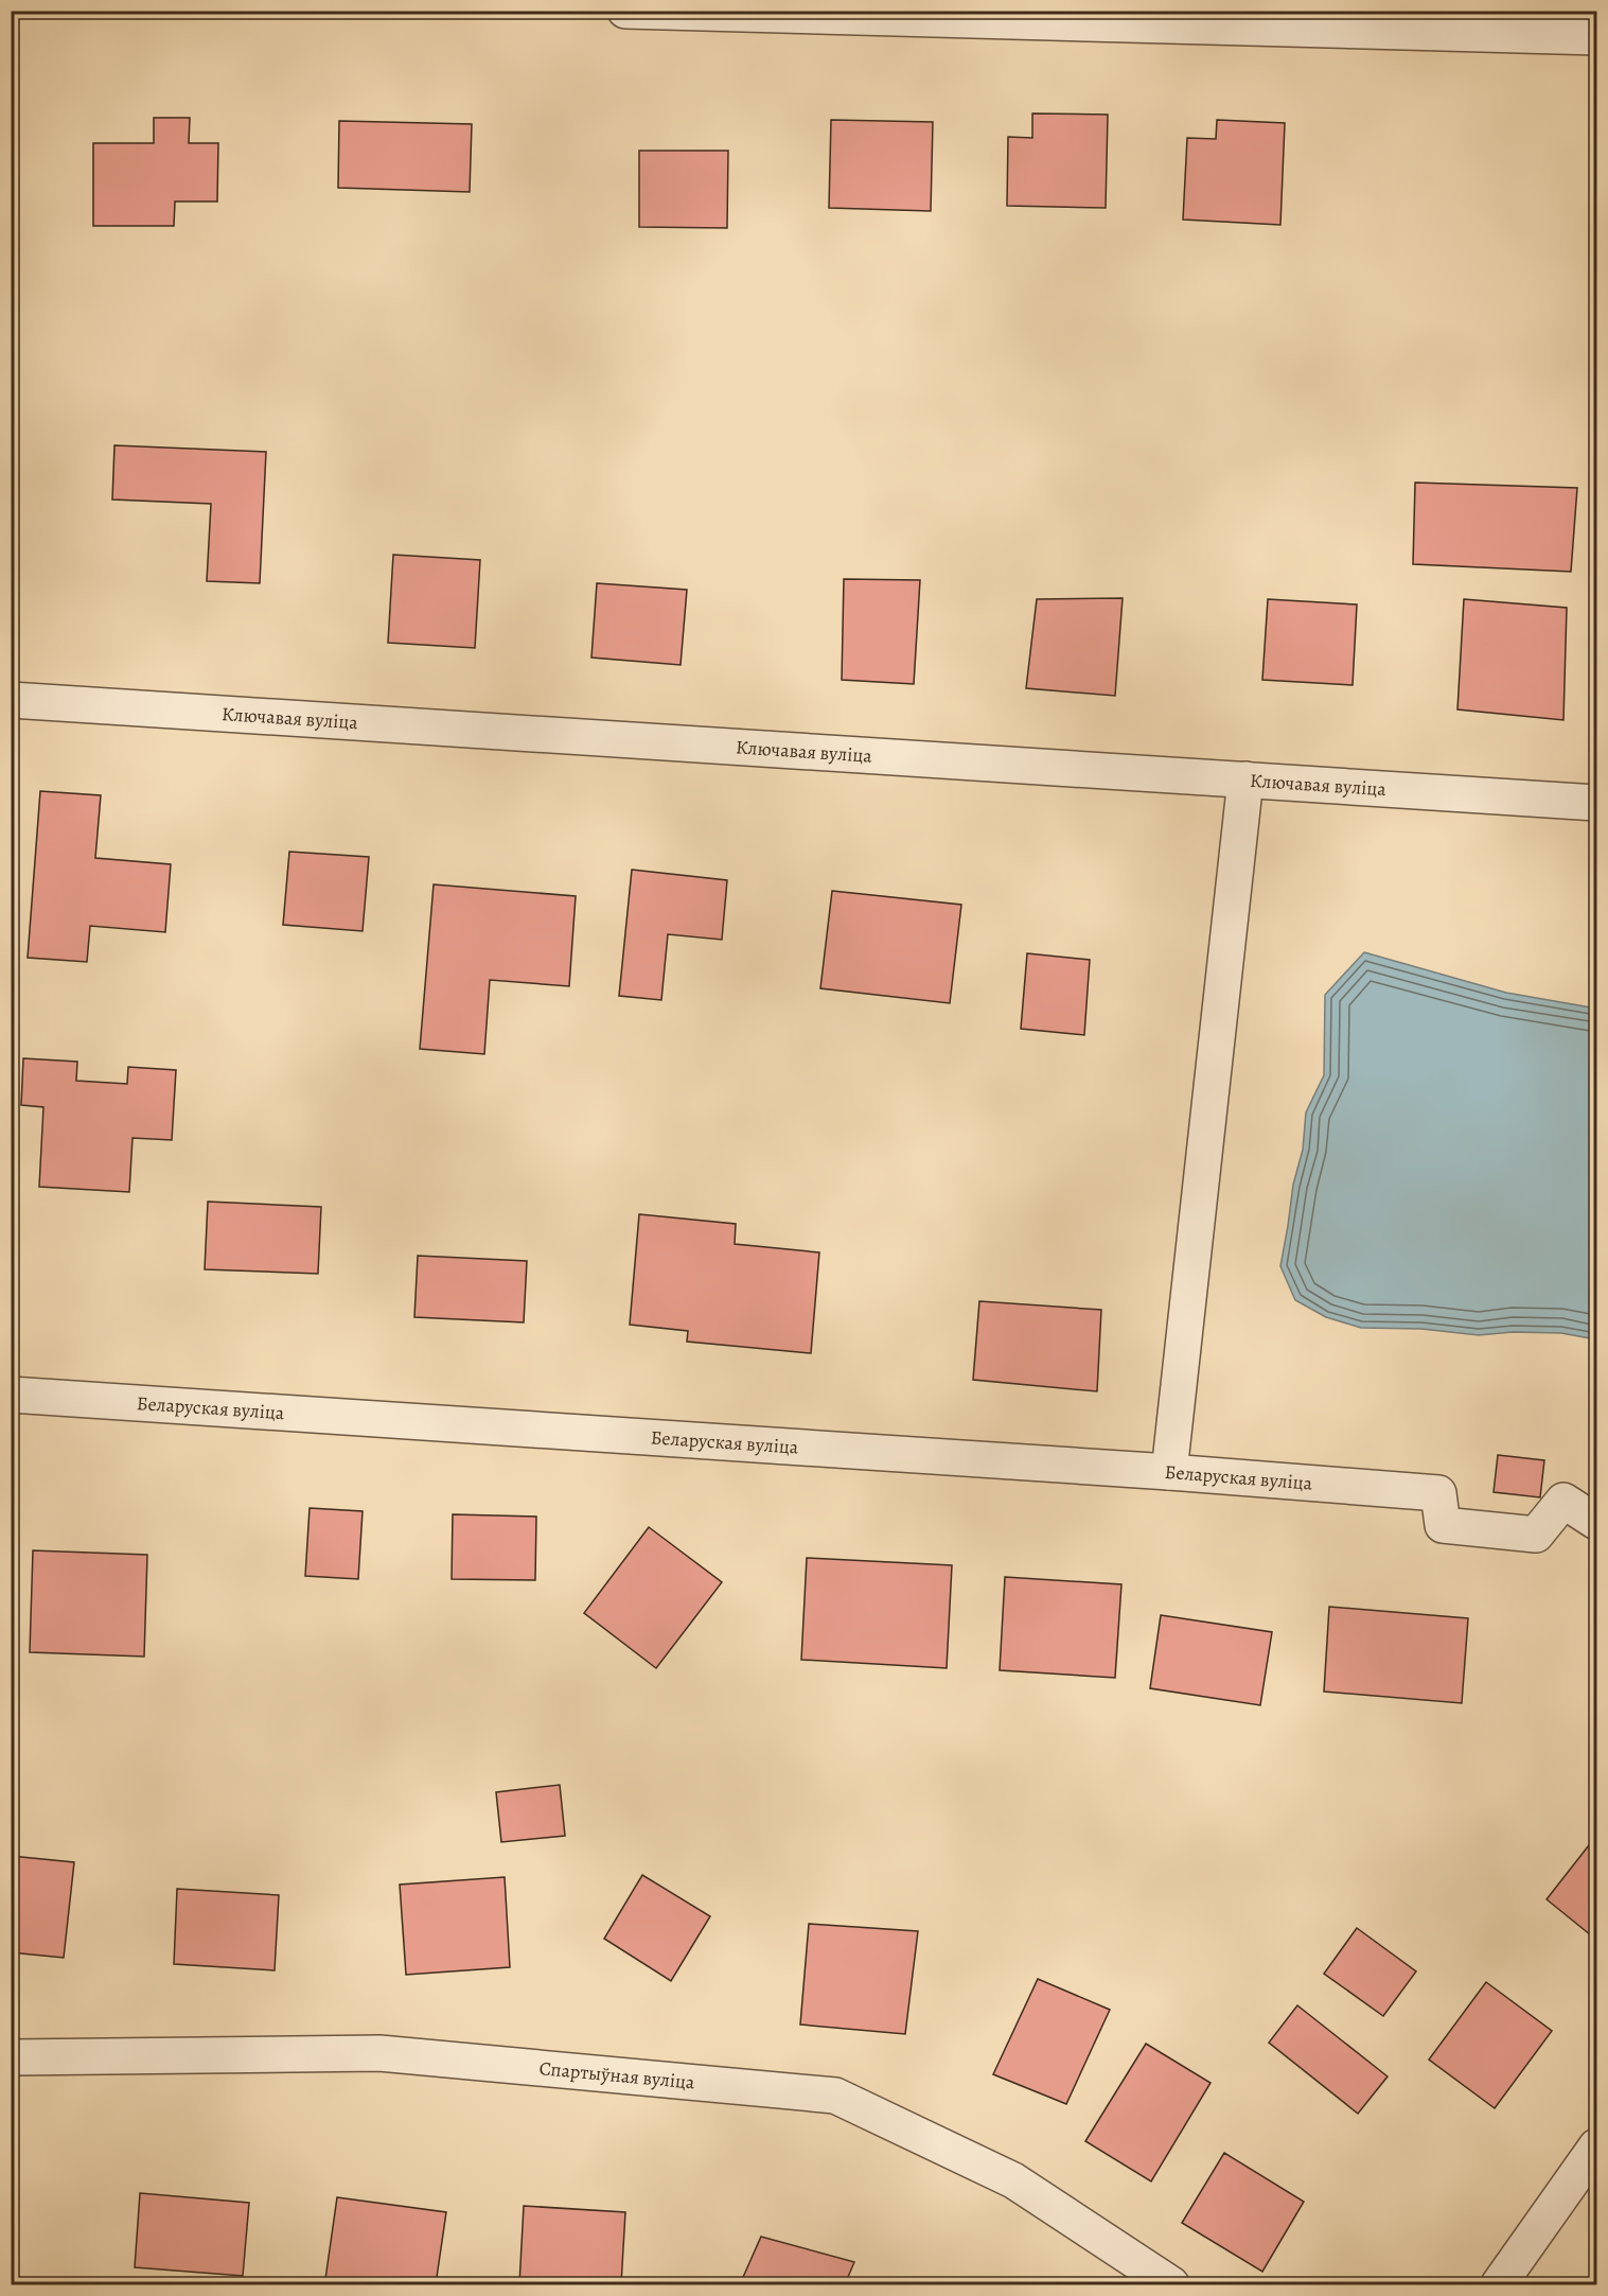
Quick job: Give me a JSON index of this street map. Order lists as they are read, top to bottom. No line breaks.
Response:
{"streets":{"street":["Ключавая вуліца","Беларуская вуліца","Спартыўная вуліца"]}}
